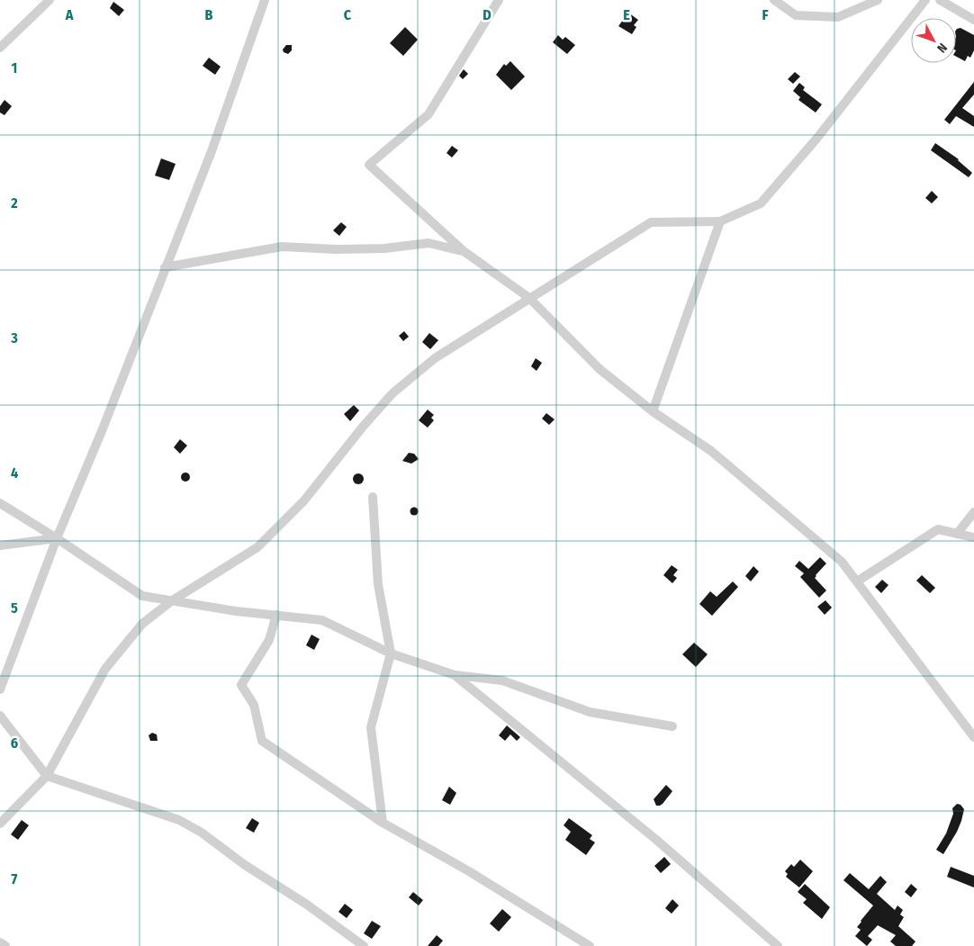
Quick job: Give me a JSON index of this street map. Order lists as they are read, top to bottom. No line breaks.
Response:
{"north":"bottom right","grid":{"columns":["A","B","C","D","E","F"],"rows":["1","2","3","4","5","6","7"]}}
